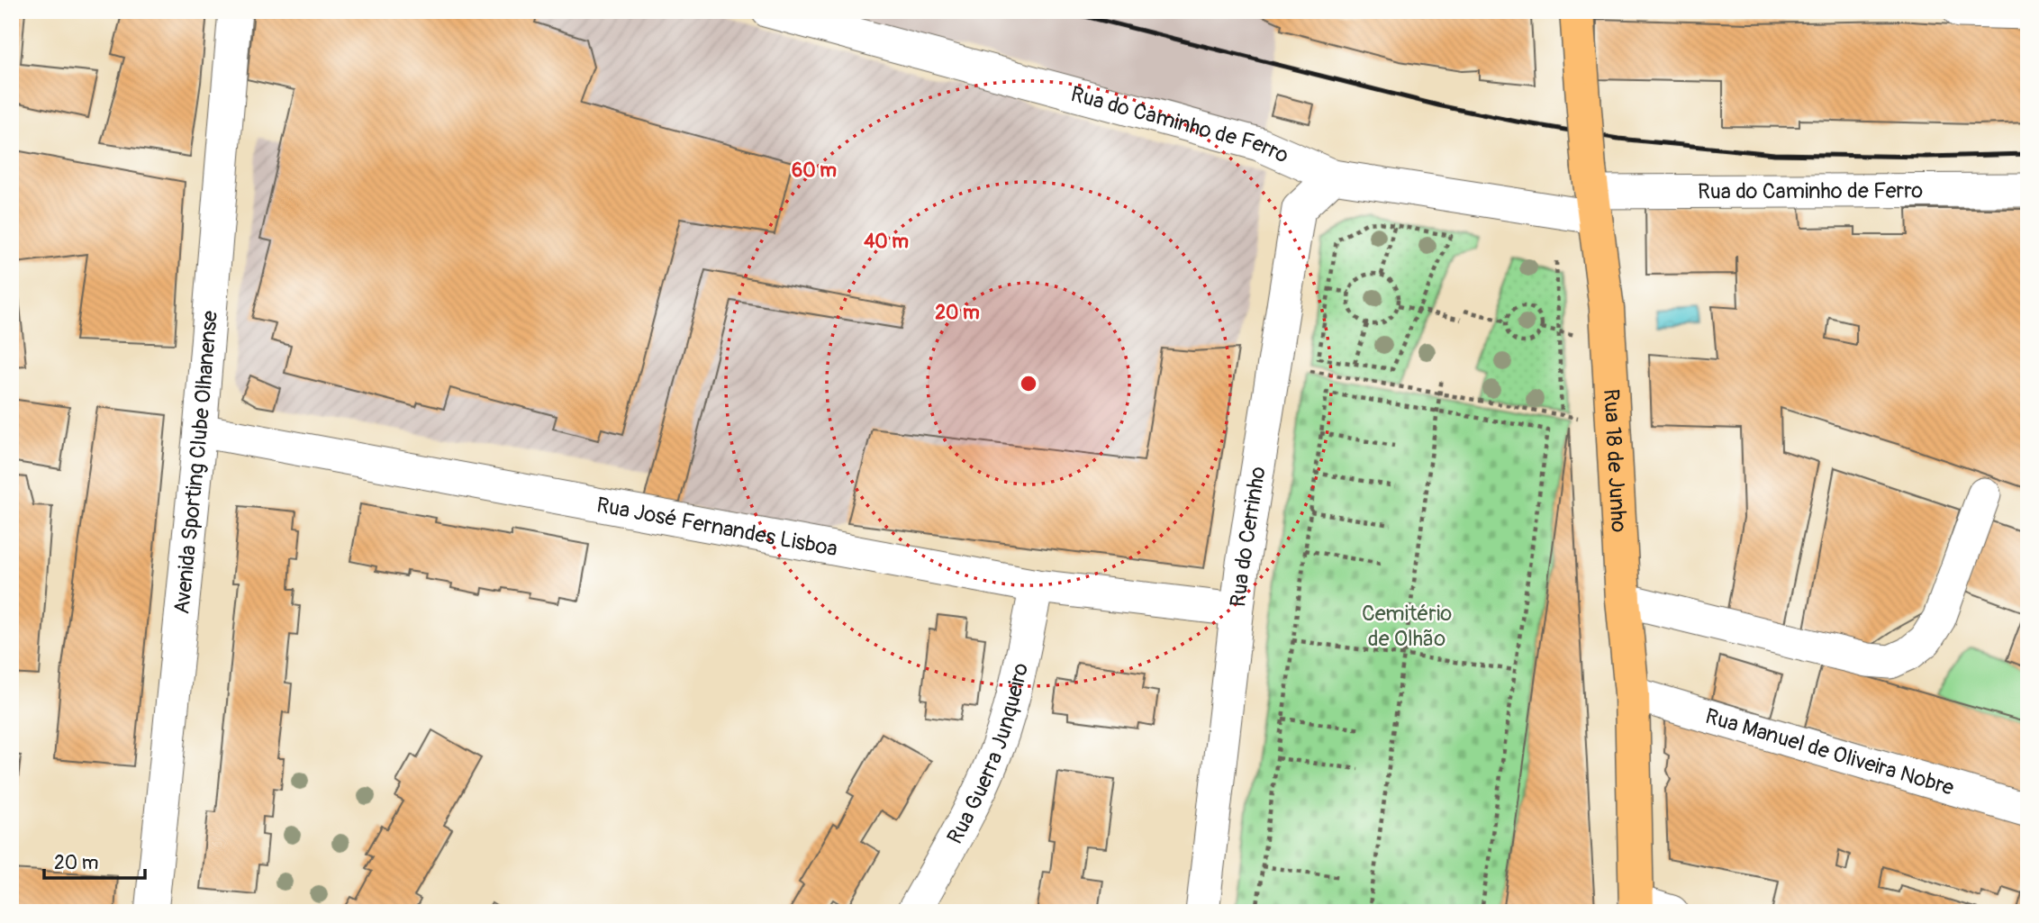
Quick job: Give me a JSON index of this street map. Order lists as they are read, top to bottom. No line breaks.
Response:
{"streets":{"main road":["Rua 18 de Junho"],"street":["Rua do Caminho de Ferro","Avenida Sporting Clube Olhanense","Rua José Fernandes Lisboa","Rua do Cerrinho","Rua Manuel de Oliveira Nobre","Rua Guerra Junqueiro"]},"crossings":[["Rua do Caminho de Ferro","Rua 18 de Junho"],["Rua do Caminho de Ferro","Rua do Cerrinho"],["Rua 18 de Junho","Rua Manuel de Oliveira Nobre"],["Avenida Sporting Clube Olhanense","Rua José Fernandes Lisboa"],["Rua José Fernandes Lisboa","Rua do Cerrinho"],["Rua José Fernandes Lisboa","Rua Guerra Junqueiro"]],"parks":["Cemitério de Olhão"],"scale_bar":"20 m","rings":["60 m","40 m","20 m"]}
